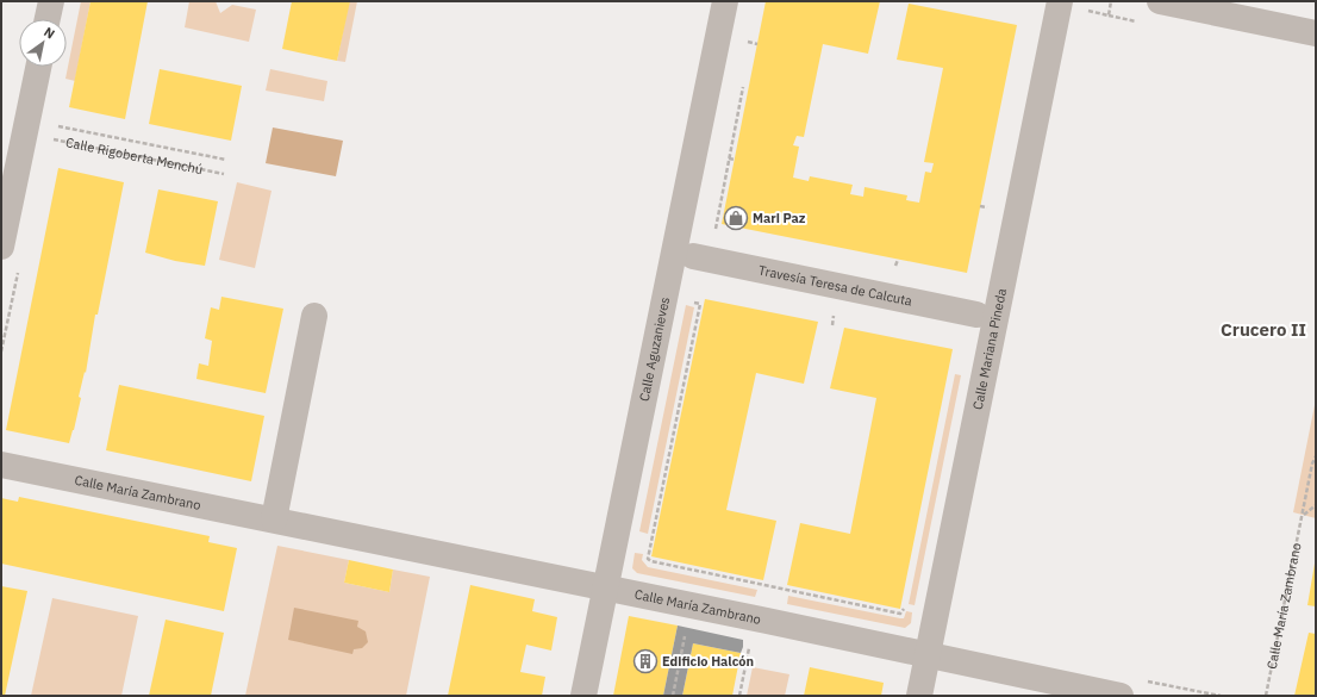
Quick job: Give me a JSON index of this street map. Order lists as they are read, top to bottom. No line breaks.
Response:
{"streets":{"street":["Travesía Teresa de Calcuta","Calle Aguzanieves","Calle Mariana Pineda","Calle María Zambrano"],"path":["Calle Rigoberta Menchú"]},"crossings":[["Calle Aguzanieves","Calle María Zambrano"],["Calle Mariana Pineda","Calle María Zambrano"]],"districts":["Crucero II"],"places":{"shop":["Mari Paz"],"building":["Edificio Halcón"]},"north":"top right"}
